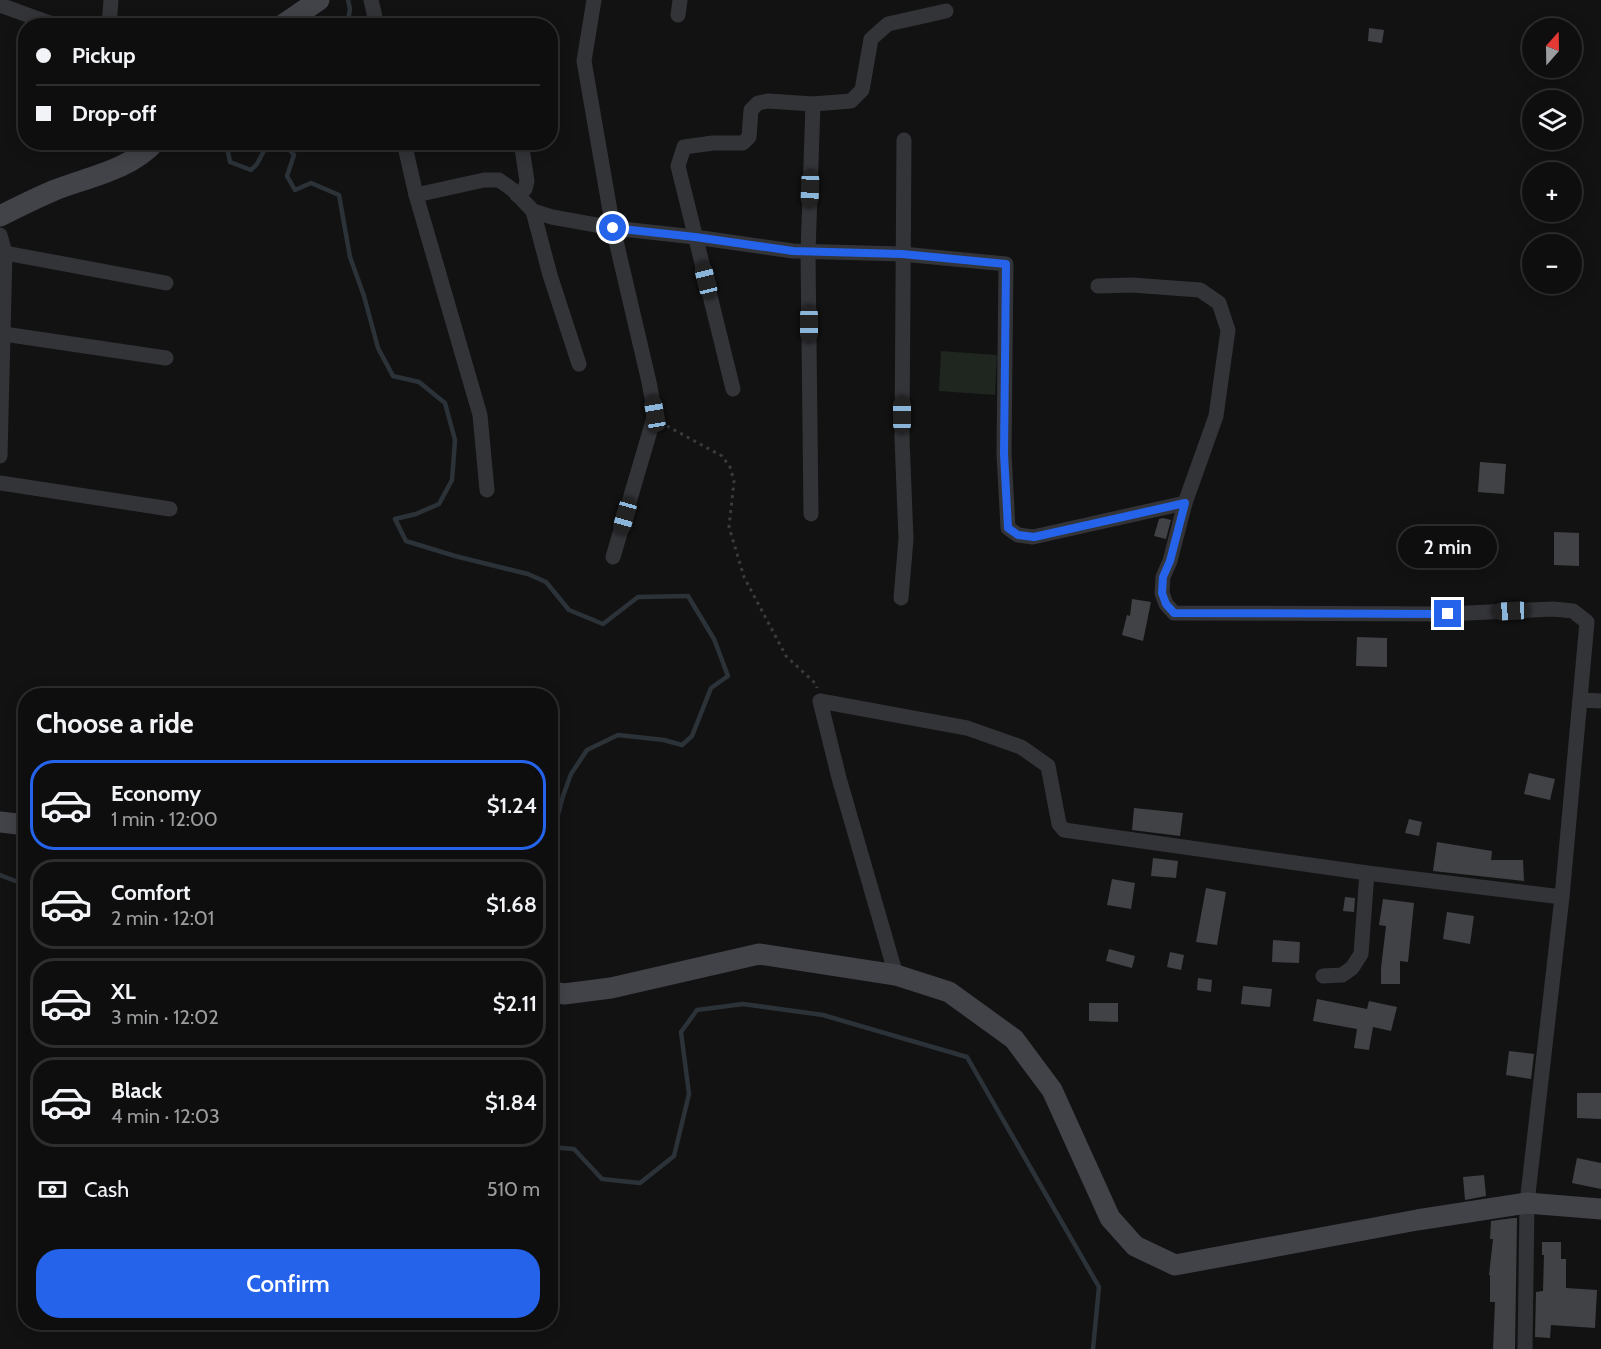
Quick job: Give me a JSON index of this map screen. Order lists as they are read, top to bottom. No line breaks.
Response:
{"north":"top","page":{"map_buttons":["+","−"],"banner":["Pickup","Drop-off"],"bubble":"2 min","heading":"Choose a ride","list":[{"name":"Economy","note":"1 min · 12:00","value":"$1.24"},{"name":"Comfort","note":"2 min · 12:01","value":"$1.68"},{"name":"XL","note":"3 min · 12:02","value":"$2.11"},{"name":"Black","note":"4 min · 12:03","value":"$1.84"}],"pay":["Cash","510 m"],"buttons":"Confirm"}}
